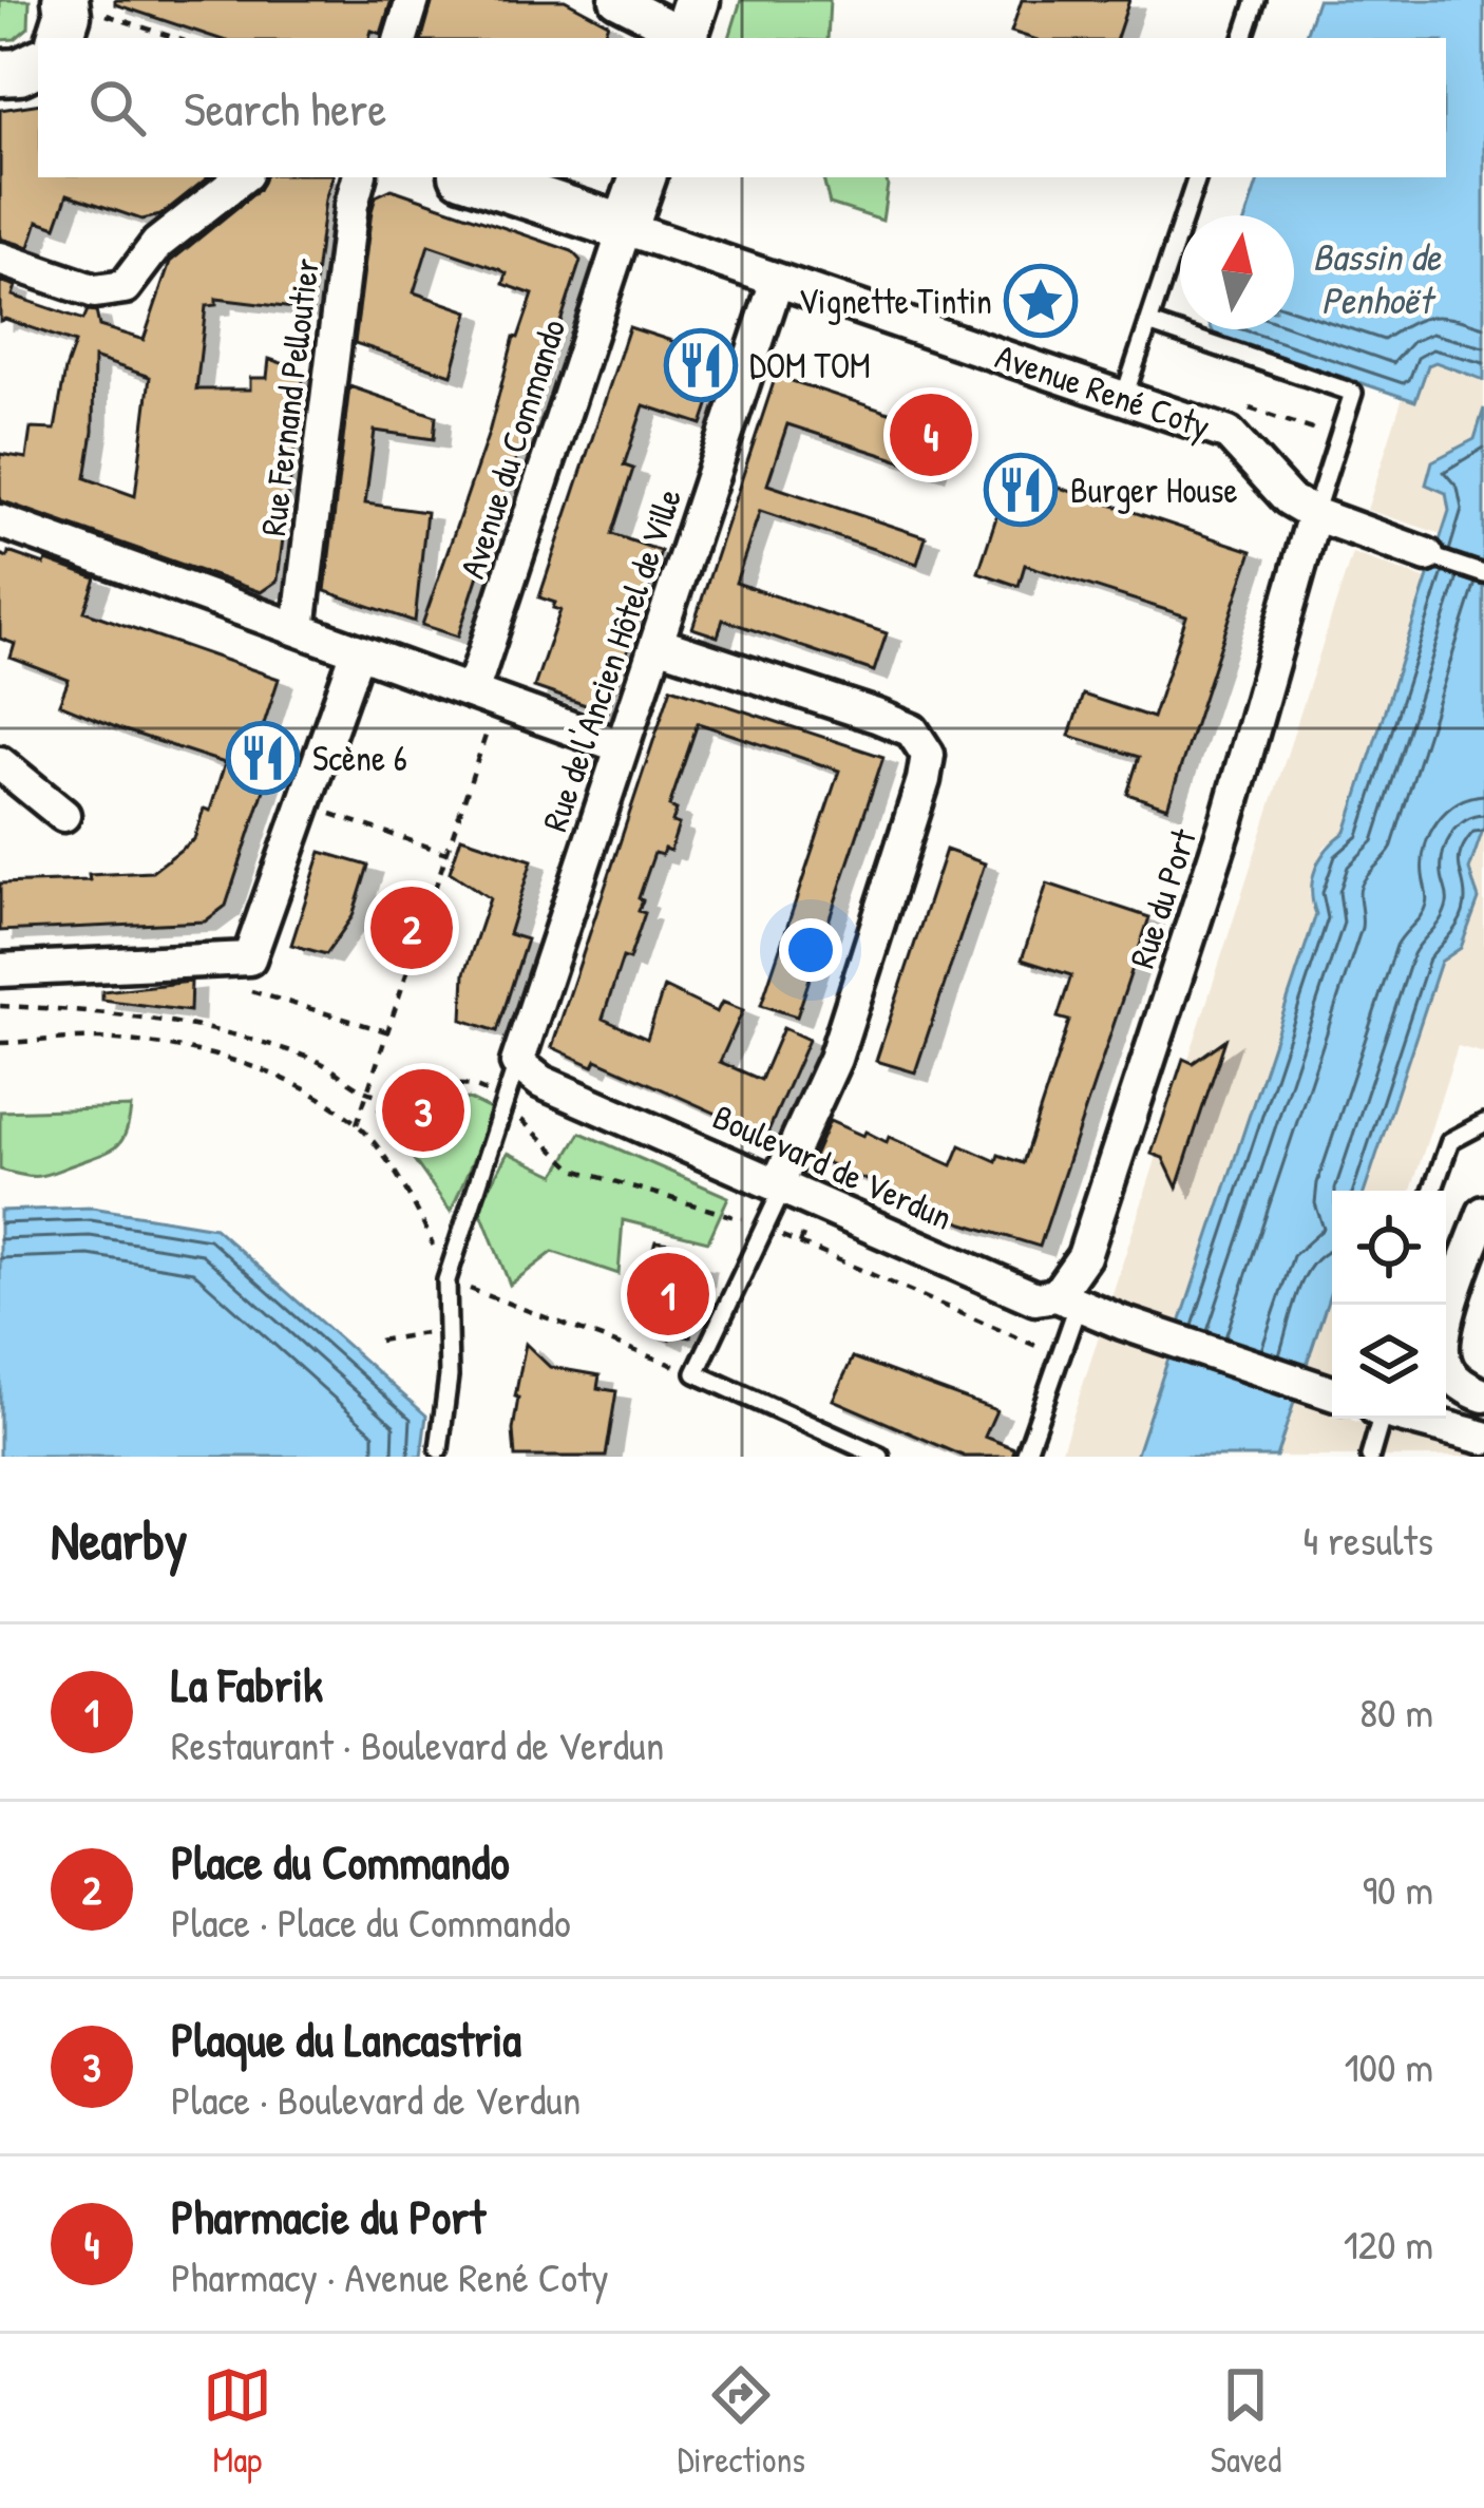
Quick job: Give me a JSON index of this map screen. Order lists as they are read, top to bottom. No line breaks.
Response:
{"streets":{"main road":["Avenue René Coty"],"street":["Rue Fernand Pelloutier","Avenue du Commando","Rue de l'Ancien Hôtel de Ville","Rue du Port","Boulevard de Verdun"]},"crossings":[["Avenue René Coty","Avenue du Commando"],["Avenue René Coty","Rue de l'Ancien Hôtel de Ville"],["Avenue René Coty","Rue du Port"],["Rue de l'Ancien Hôtel de Ville","Boulevard de Verdun"],["Rue du Port","Boulevard de Verdun"]],"water":["Bassin de Penhoët"],"places":{"place":["Vignette Tintin"],"restaurant":["DOM TOM","Burger House","Scène 6"]},"north":"top","page":{"search":"Search here","pins":["4","2","3","1"],"heading":["Nearby","4 results"],"list":[{"mark":"1","name":"La Fabrik","note":"Restaurant · Boulevard de Verdun","value":"80 m"},{"mark":"2","name":"Place du Commando","note":"Place · Place du Commando","value":"90 m"},{"mark":"3","name":"Plaque du Lancastria","note":"Place · Boulevard de Verdun","value":"100 m"},{"mark":"4","name":"Pharmacie du Port","note":"Pharmacy · Avenue René Coty","value":"120 m"}],"nav":["Map","Directions","Saved"]}}
